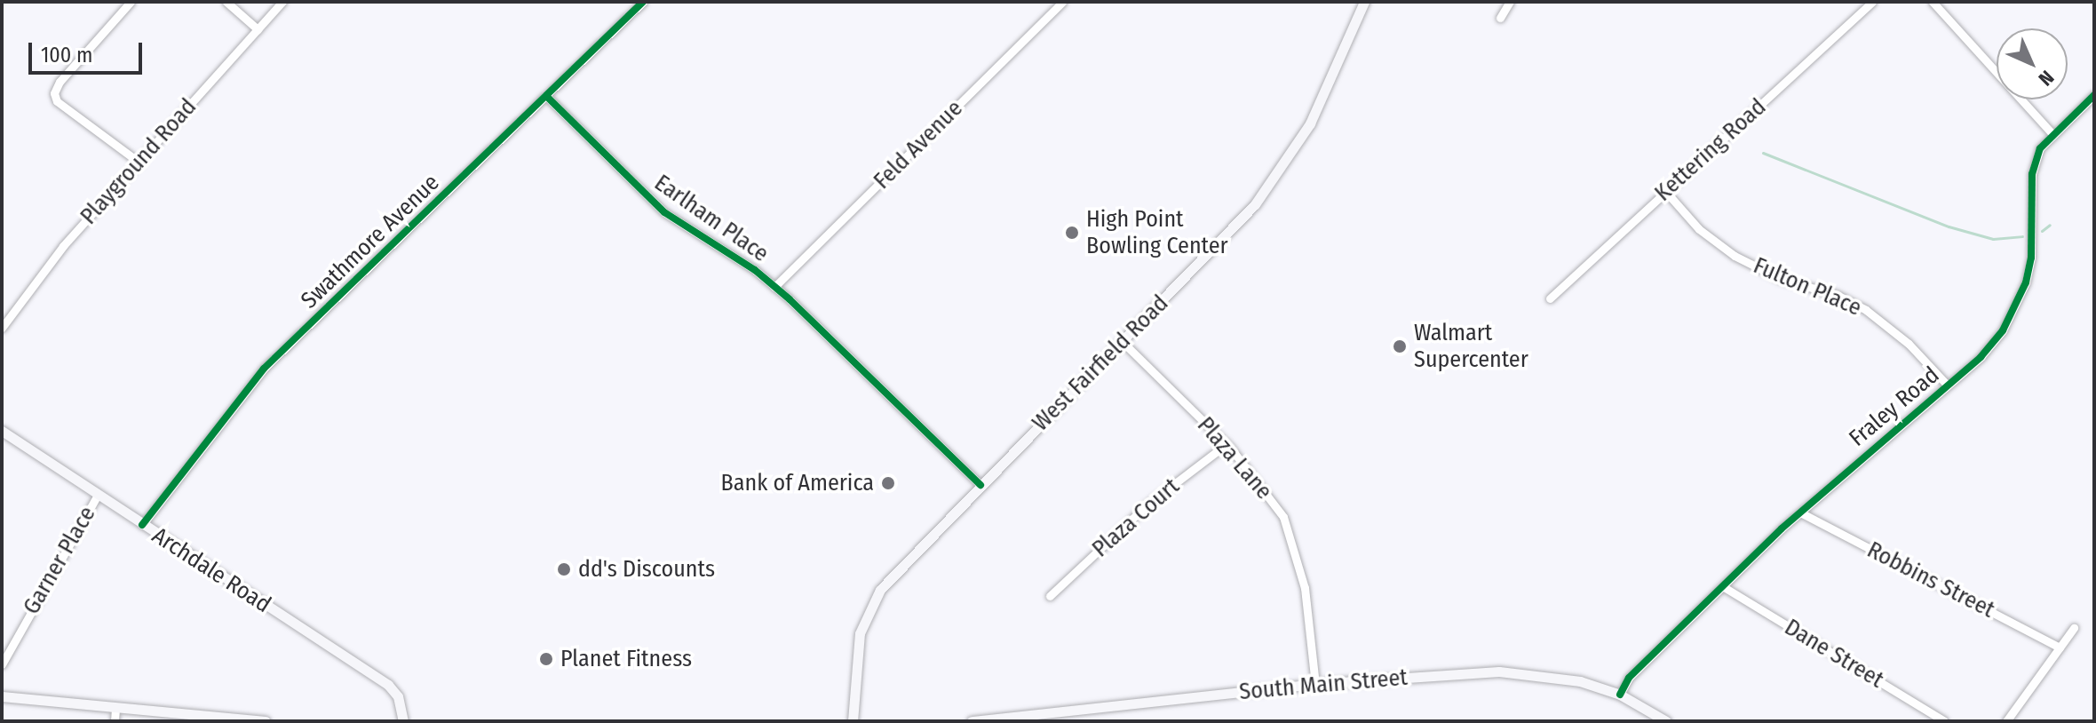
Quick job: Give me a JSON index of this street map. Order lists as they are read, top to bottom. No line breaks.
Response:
{"streets":{"main road":["West Fairfield Road","Archdale Road","South Main Street"],"street":["Feld Avenue","Kettering Road","Playground Road","Earlham Place","Swathmore Avenue","Fulton Place","Fraley Road","Plaza Lane","Plaza Court","Garner Place","Robbins Street","Dane Street"]},"crossings":[["Feld Avenue","Earlham Place"],["Kettering Road","Fulton Place"],["Earlham Place","Swathmore Avenue"],["Earlham Place","West Fairfield Road"],["Swathmore Avenue","Archdale Road"],["Fulton Place","Fraley Road"],["West Fairfield Road","Plaza Lane"],["Fraley Road","Robbins Street"],["Fraley Road","Dane Street"],["Fraley Road","South Main Street"],["Plaza Lane","Plaza Court"],["Plaza Lane","South Main Street"],["Garner Place","Archdale Road"]],"places":["High Point Bowling Center","Walmart Supercenter","Bank of America","dd's Discounts","Planet Fitness"],"scale_bar":"100 m","north":"bottom right"}
